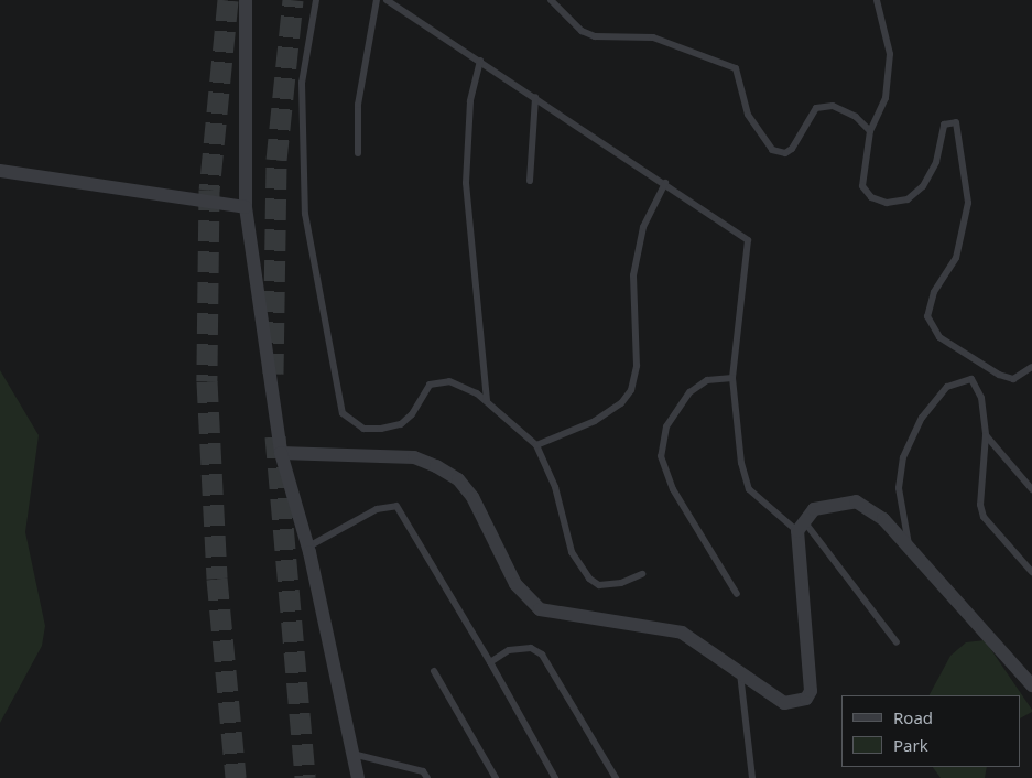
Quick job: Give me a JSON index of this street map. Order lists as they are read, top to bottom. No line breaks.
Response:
{"legend":["Road","Park"]}
